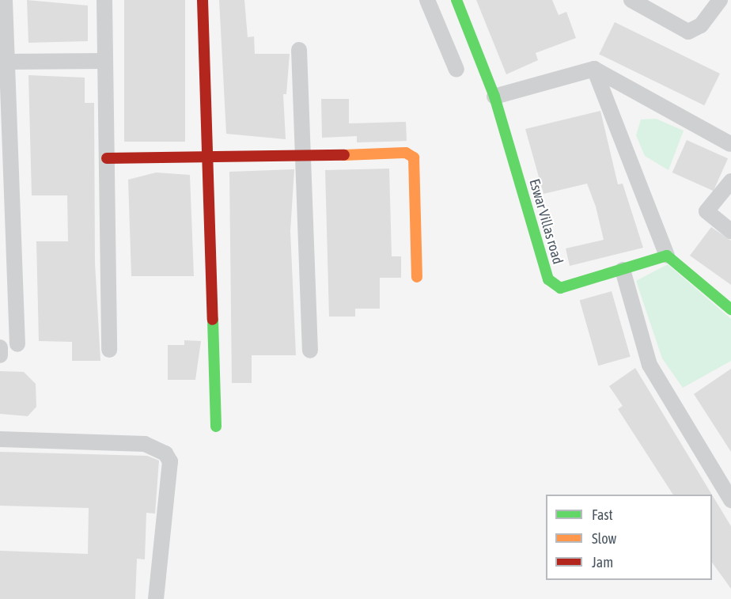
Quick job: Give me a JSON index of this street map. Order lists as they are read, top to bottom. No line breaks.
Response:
{"streets":{"street":["Eswar Villas road"]},"legend":["Fast","Slow","Jam"]}
